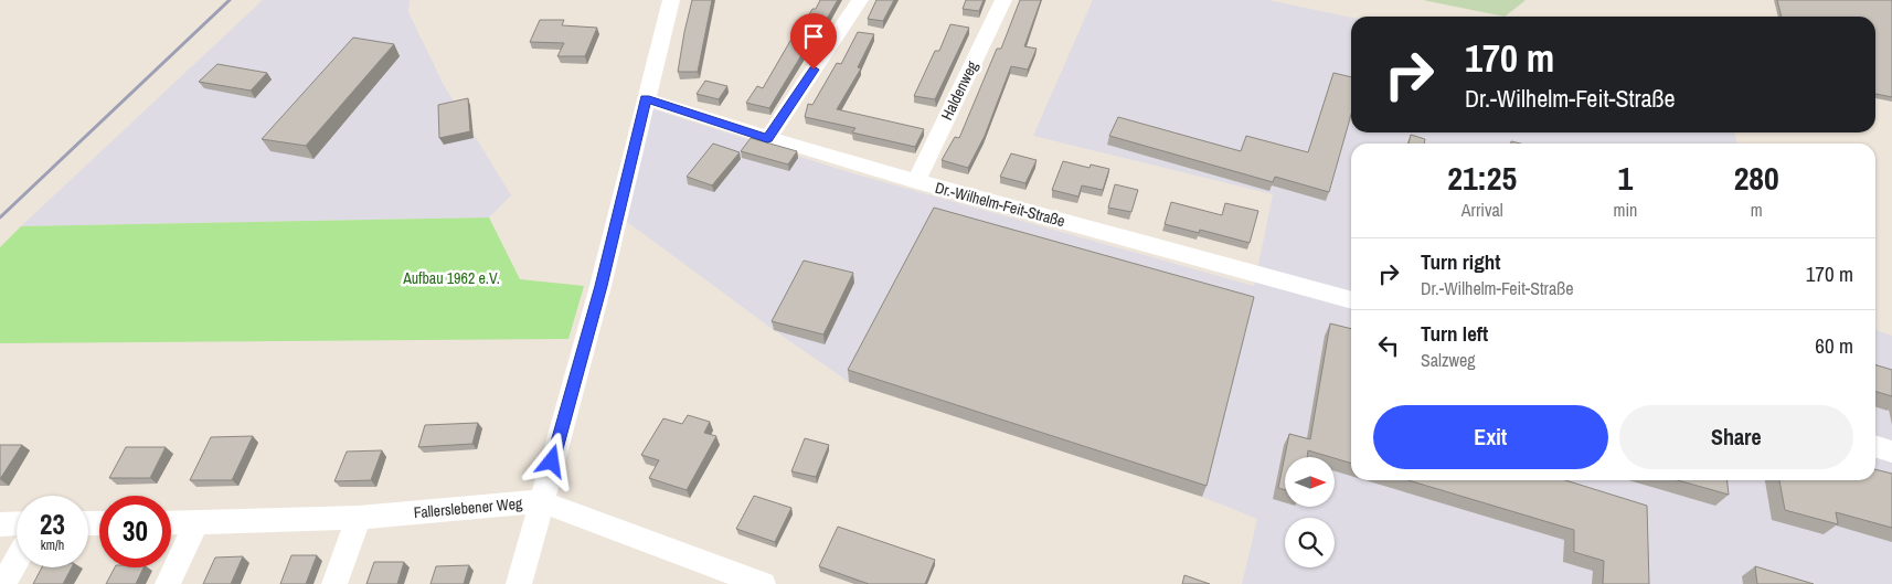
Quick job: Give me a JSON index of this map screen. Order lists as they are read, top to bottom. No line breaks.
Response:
{"streets":{"street":["Haldenweg","Dr.-Wilhelm-Feit-Straße","Fallerslebener Weg"]},"crossings":[["Haldenweg","Dr.-Wilhelm-Feit-Straße"]],"parks":["Aufbau 1962 e.V."],"north":"right","page":{"turn":["170 m","Dr.-Wilhelm-Feit-Straße"],"eta":["21:25","Arrival","1","min","280","m"],"list":[{"name":"Turn right","note":"Dr.-Wilhelm-Feit-Straße","value":"170 m"},{"name":"Turn left","note":"Salzweg","value":"60 m"}],"buttons":["Exit","Share"],"speed":"23 km/h","limit":"30"}}
